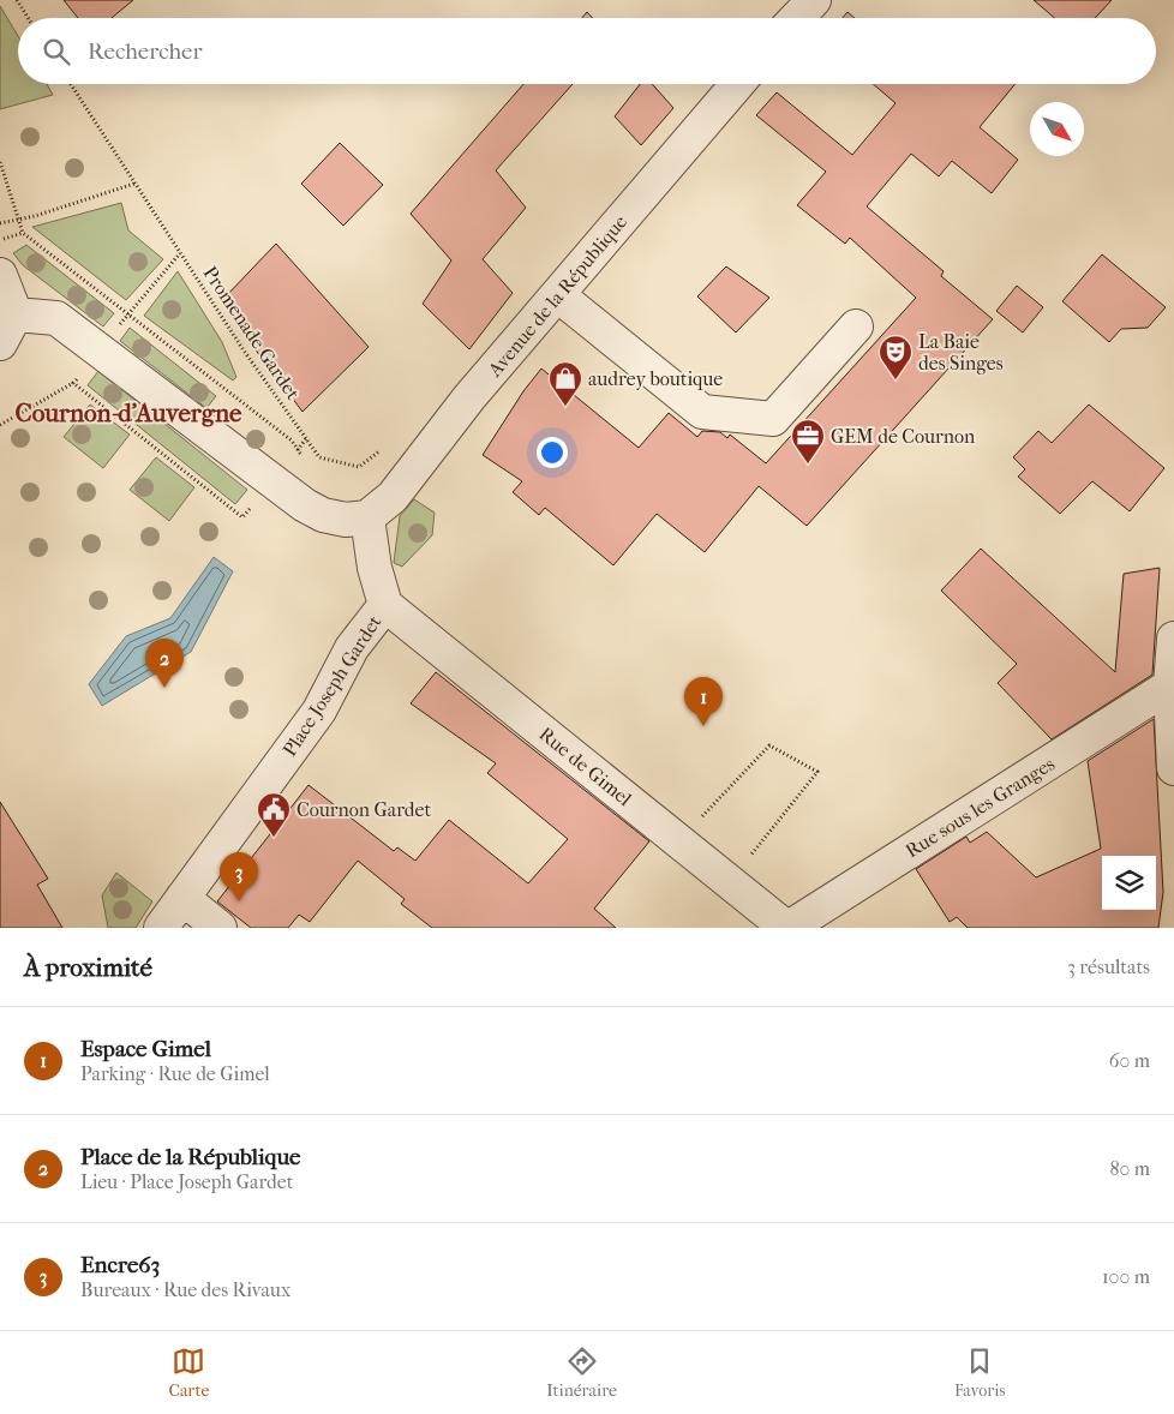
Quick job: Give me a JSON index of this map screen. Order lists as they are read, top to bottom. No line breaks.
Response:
{"streets":{"street":["Avenue de la République","Place Joseph Gardet","Rue de Gimel","Rue sous les Granges"],"path":["Promenade Gardet"]},"crossings":[["Avenue de la République","Place Joseph Gardet"],["Place Joseph Gardet","Rue de Gimel"],["Rue de Gimel","Rue sous les Granges"]],"districts":["Cournon-d'Auvergne"],"places":{"theatre":["La Baie des Singes"],"shop":["audrey boutique"],"office":["GEM de Cournon"],"public building":["Cournon Gardet"]},"north":"bottom right","page":{"search":"Rechercher","pins":["2","1","3"],"heading":["À proximité","3 résultats"],"list":[{"mark":"1","name":"Espace Gimel","note":"Parking · Rue de Gimel","value":"60 m"},{"mark":"2","name":"Place de la République","note":"Lieu · Place Joseph Gardet","value":"80 m"},{"mark":"3","name":"Encre63","note":"Bureaux · Rue des Rivaux","value":"100 m"}],"nav":["Carte","Itinéraire","Favoris"]}}
